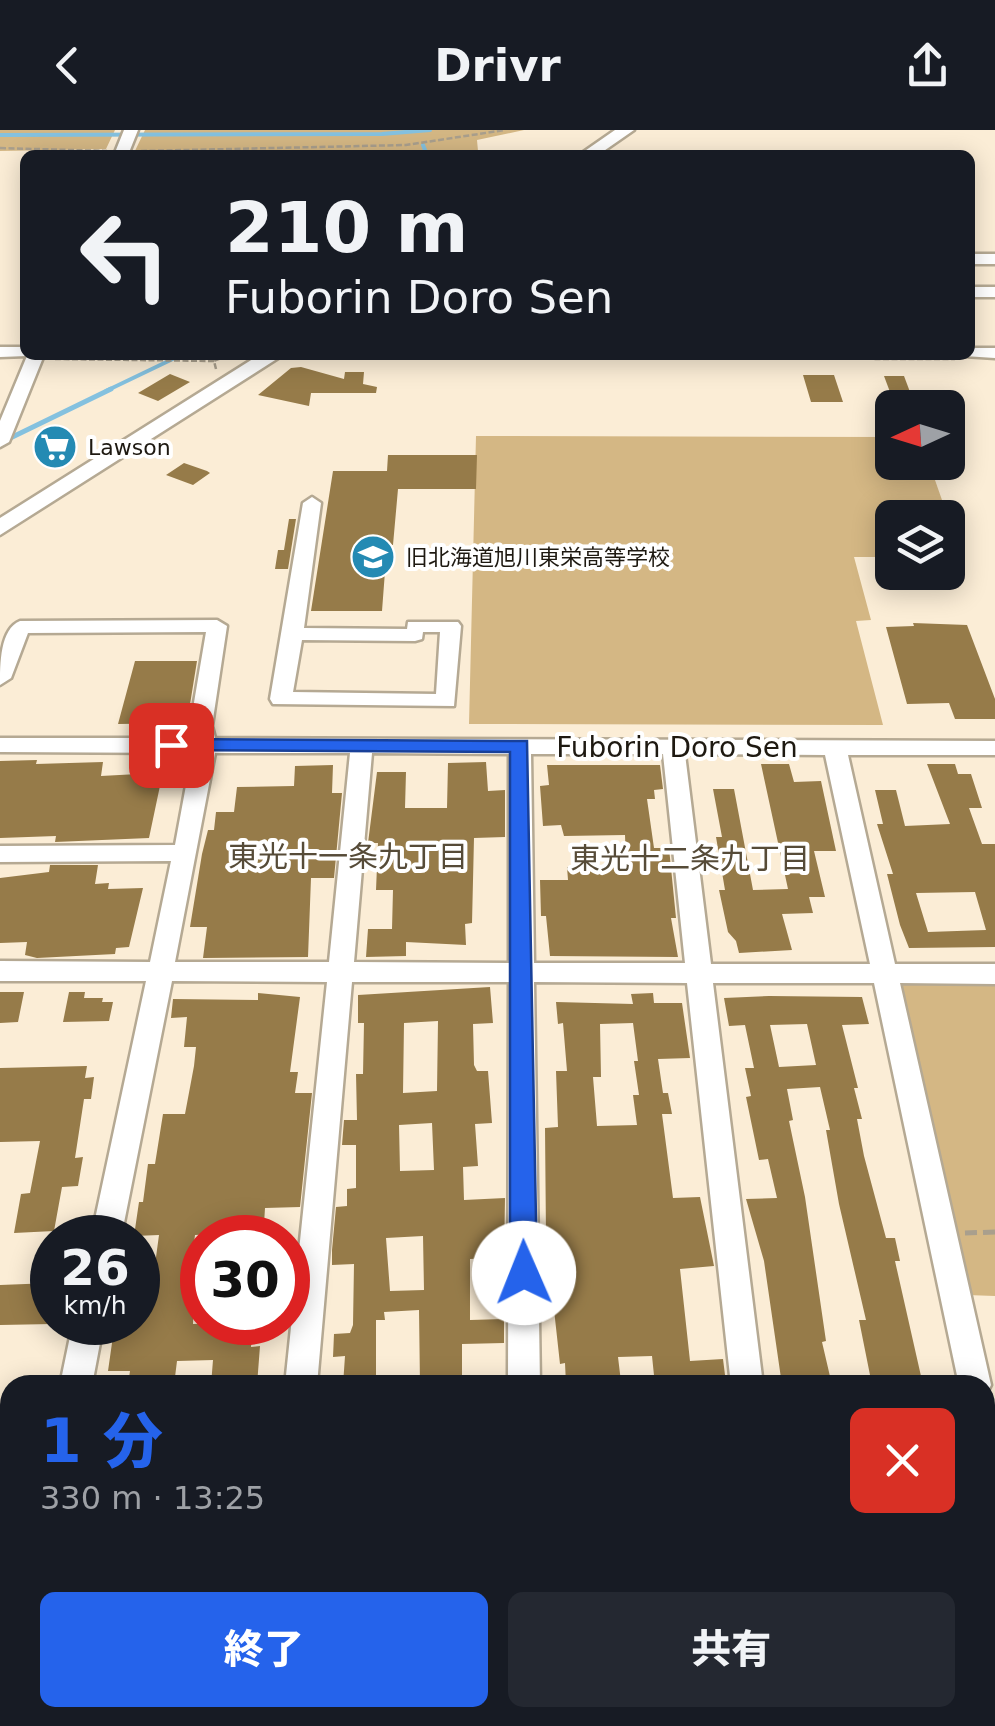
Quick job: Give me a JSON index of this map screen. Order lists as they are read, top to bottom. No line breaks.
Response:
{"streets":{"street":["Fuborin Doro Sen"]},"districts":["東光十一条九丁目","東光十二条九丁目"],"places":{"supermarket":["Lawson"],"school or university":["旧北海道旭川東栄高等学校"]},"north":"left","page":{"header":"Drivr","turn":["210 m","Fuborin Doro Sen"],"speed":"26 km/h","limit":"30","heading":["1 分","330 m · 13:25"],"buttons":["終了","共有"]}}
